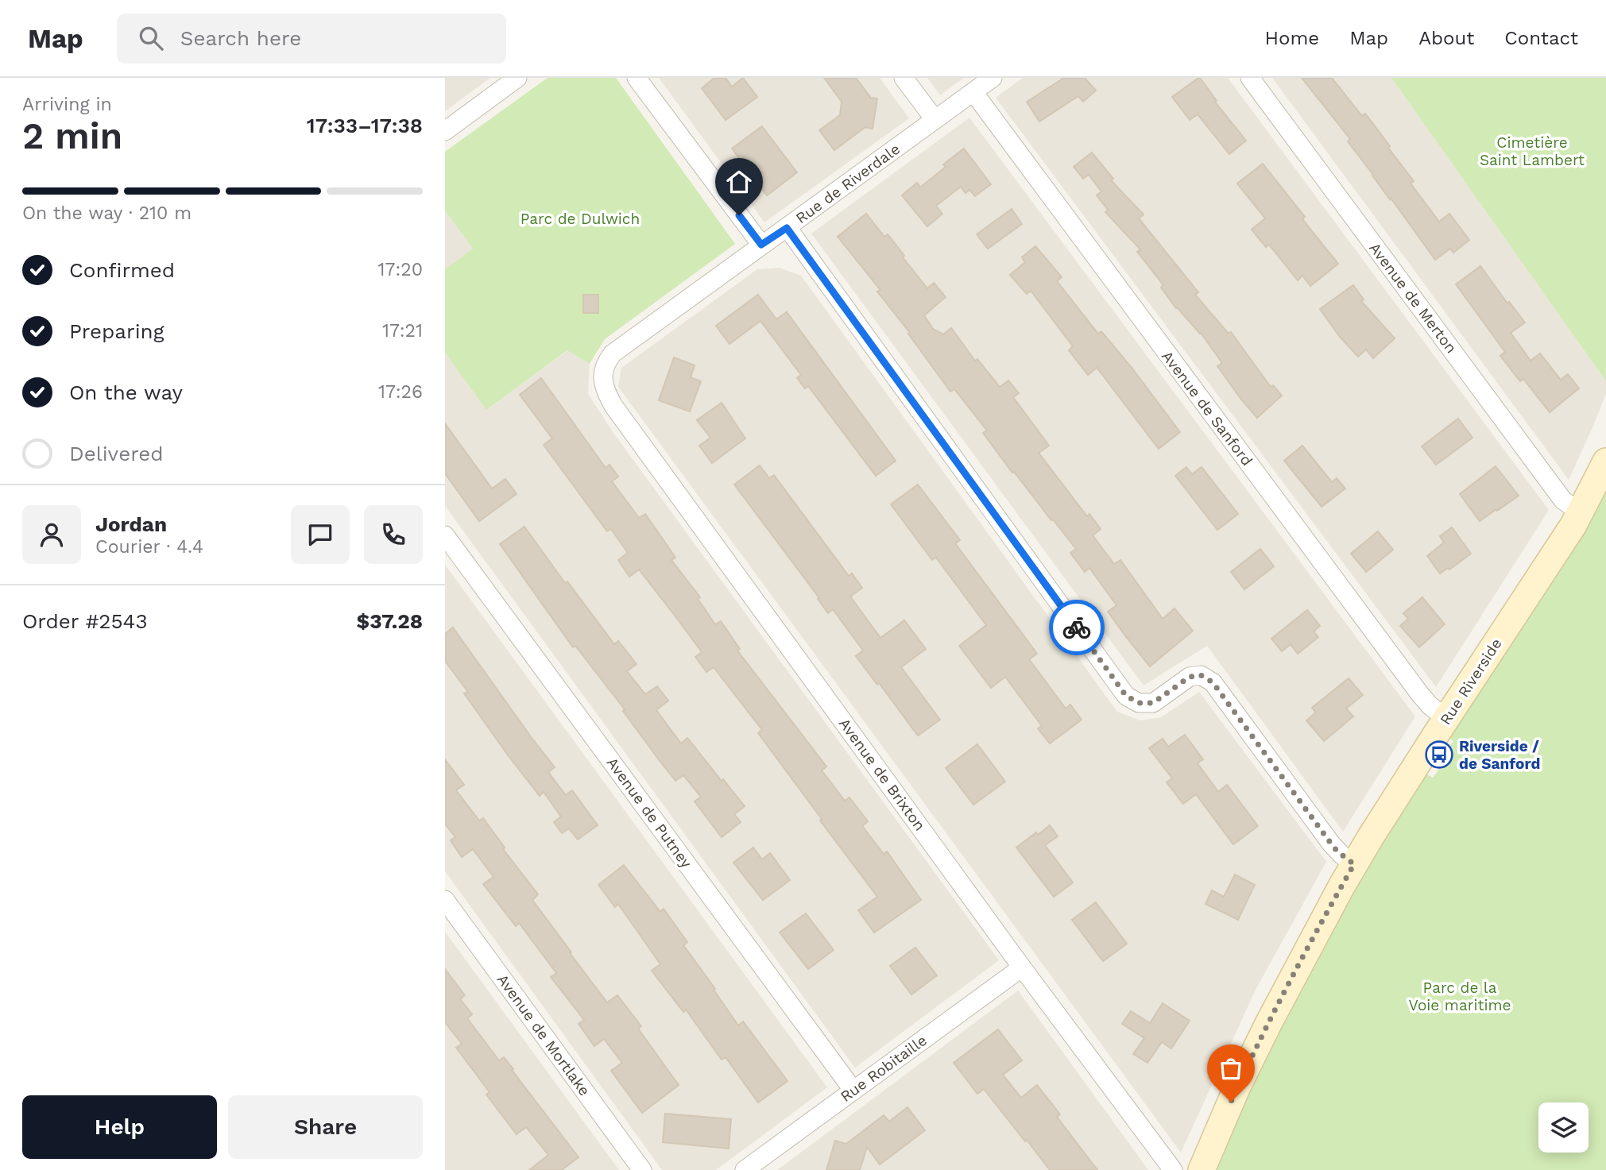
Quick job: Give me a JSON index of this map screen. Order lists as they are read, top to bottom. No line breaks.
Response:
{"streets":{"street":["Rue de Riverdale","Avenue de Merton","Avenue de Sanford","Rue Riverside","Avenue de Brixton","Avenue de Putney","Avenue de Mortlake","Rue Robitaille"]},"crossings":[["Rue de Riverdale","Avenue de Sanford"],["Rue de Riverdale","Avenue de Brixton"],["Avenue de Merton","Rue Riverside"],["Avenue de Sanford","Rue Riverside"],["Avenue de Brixton","Rue Robitaille"],["Avenue de Putney","Rue Robitaille"]],"parks":["Cimetière Saint Lambert","Parc de Dulwich","Parc de la Voie maritime"],"places":{"bus stop":["Riverside / de Sanford"]},"page":{"header":"Map","search":"Search here","nav":["Home","Map","About","Contact"],"heading":["2 min","Arriving in","17:33–17:38"],"panel":["Jordan","Courier · 4.4","Order #2543","$37.28"],"bar":"On the way · 210 m","list":[["Confirmed","17:20"],["Preparing","17:21"],["On the way","17:26"],"Delivered"],"buttons":["Help","Share"]}}
